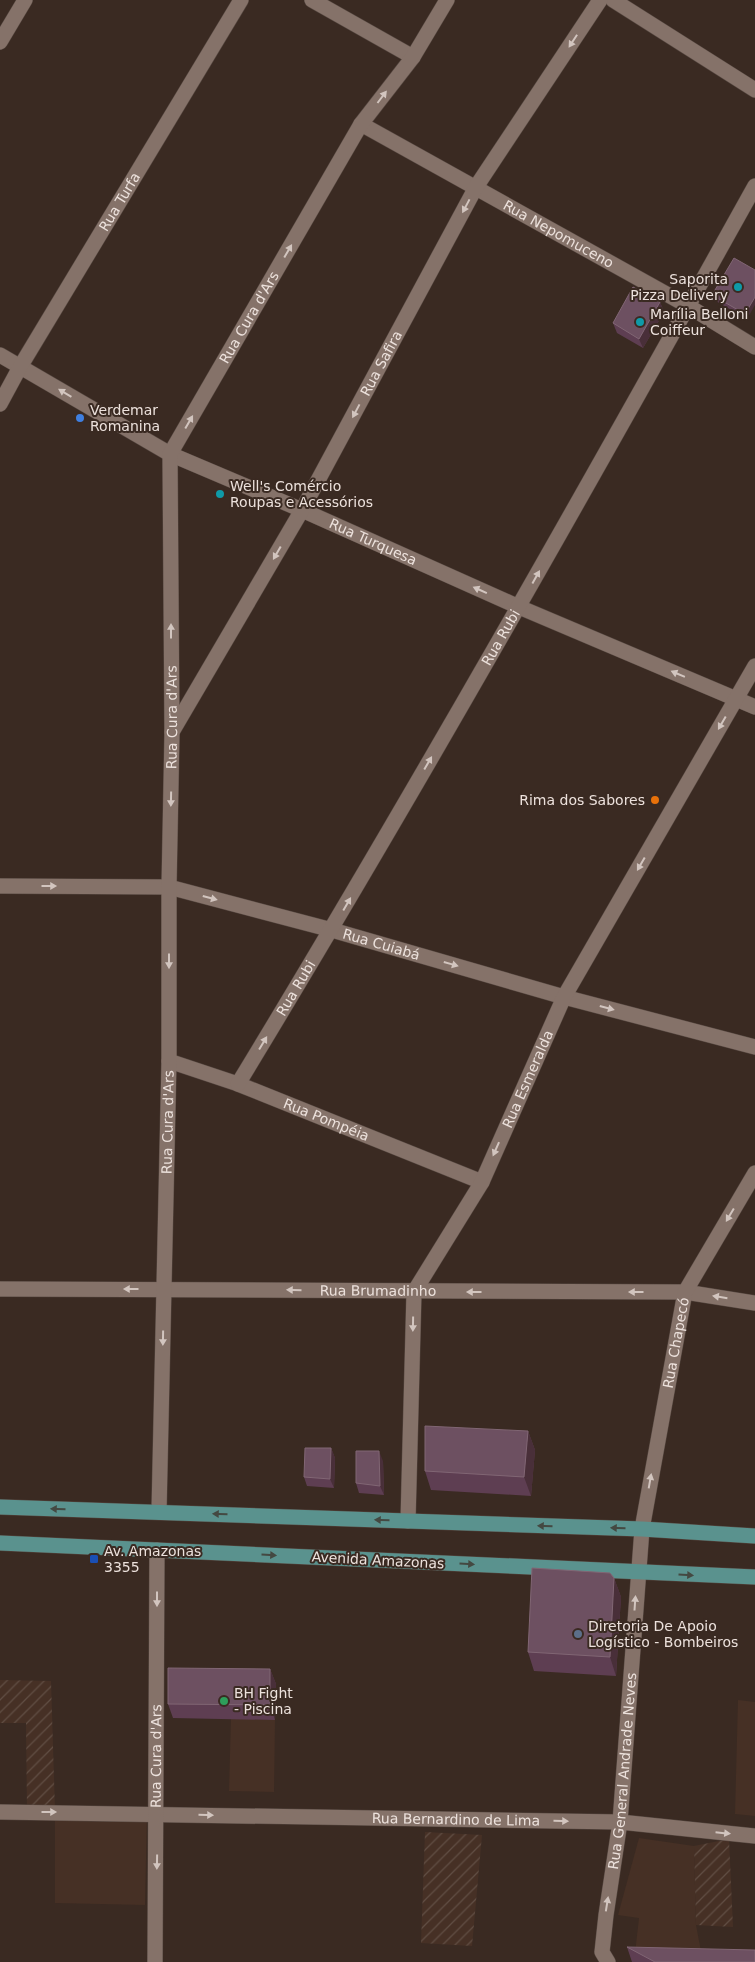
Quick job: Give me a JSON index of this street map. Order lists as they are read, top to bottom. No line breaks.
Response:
{"streets":{"main road":["Avenida Amazonas"],"street":["Rua Turfa","Rua Nepomuceno","Rua Cura d'Ars","Rua Safira","Rua Turquesa","Rua Rubi","Rua Cuiabá","Rua Esmeralda","Rua Pompéia","Rua Brumadinho","Rua Chapecó","Rua General Andrade Neves","Rua Bernardino de Lima"]},"crossings":[["Rua Turfa","Rua Turquesa"],["Rua Nepomuceno","Rua Cura d'Ars"],["Rua Nepomuceno","Rua Safira"],["Rua Nepomuceno","Rua Rubi"],["Rua Cura d'Ars","Rua Safira"],["Rua Cura d'Ars","Rua Turquesa"],["Rua Cura d'Ars","Rua Cuiabá"],["Rua Cura d'Ars","Rua Pompéia"],["Rua Cura d'Ars","Rua Brumadinho"],["Rua Cura d'Ars","Avenida Amazonas"],["Rua Cura d'Ars","Rua Bernardino de Lima"],["Rua Safira","Rua Turquesa"],["Rua Turquesa","Rua Rubi"],["Rua Turquesa","Rua Esmeralda"],["Rua Rubi","Rua Cuiabá"],["Rua Rubi","Rua Pompéia"],["Rua Cuiabá","Rua Esmeralda"],["Rua Esmeralda","Rua Pompéia"],["Rua Esmeralda","Rua Brumadinho"],["Rua Brumadinho","Rua Chapecó"],["Rua Chapecó","Rua General Andrade Neves"],["Avenida Amazonas","Rua General Andrade Neves"],["Rua General Andrade Neves","Rua Bernardino de Lima"]],"one_way":["Rua Safira","Rua Turquesa","Rua Rubi","Rua Cuiabá","Rua Esmeralda","Rua Brumadinho","Rua General Andrade Neves","Rua Bernardino de Lima"],"places":{"other":["Saporita Pizza Delivery","Marília Belloni Coiffeur","Verdemar Romanina","Well's Comércio Roupas e Acessórios","Rima dos Sabores","Diretoria De Apoio Logístico - Bombeiros","BH Fight - Piscina"],"transit":["Av. Amazonas 3355"]}}
